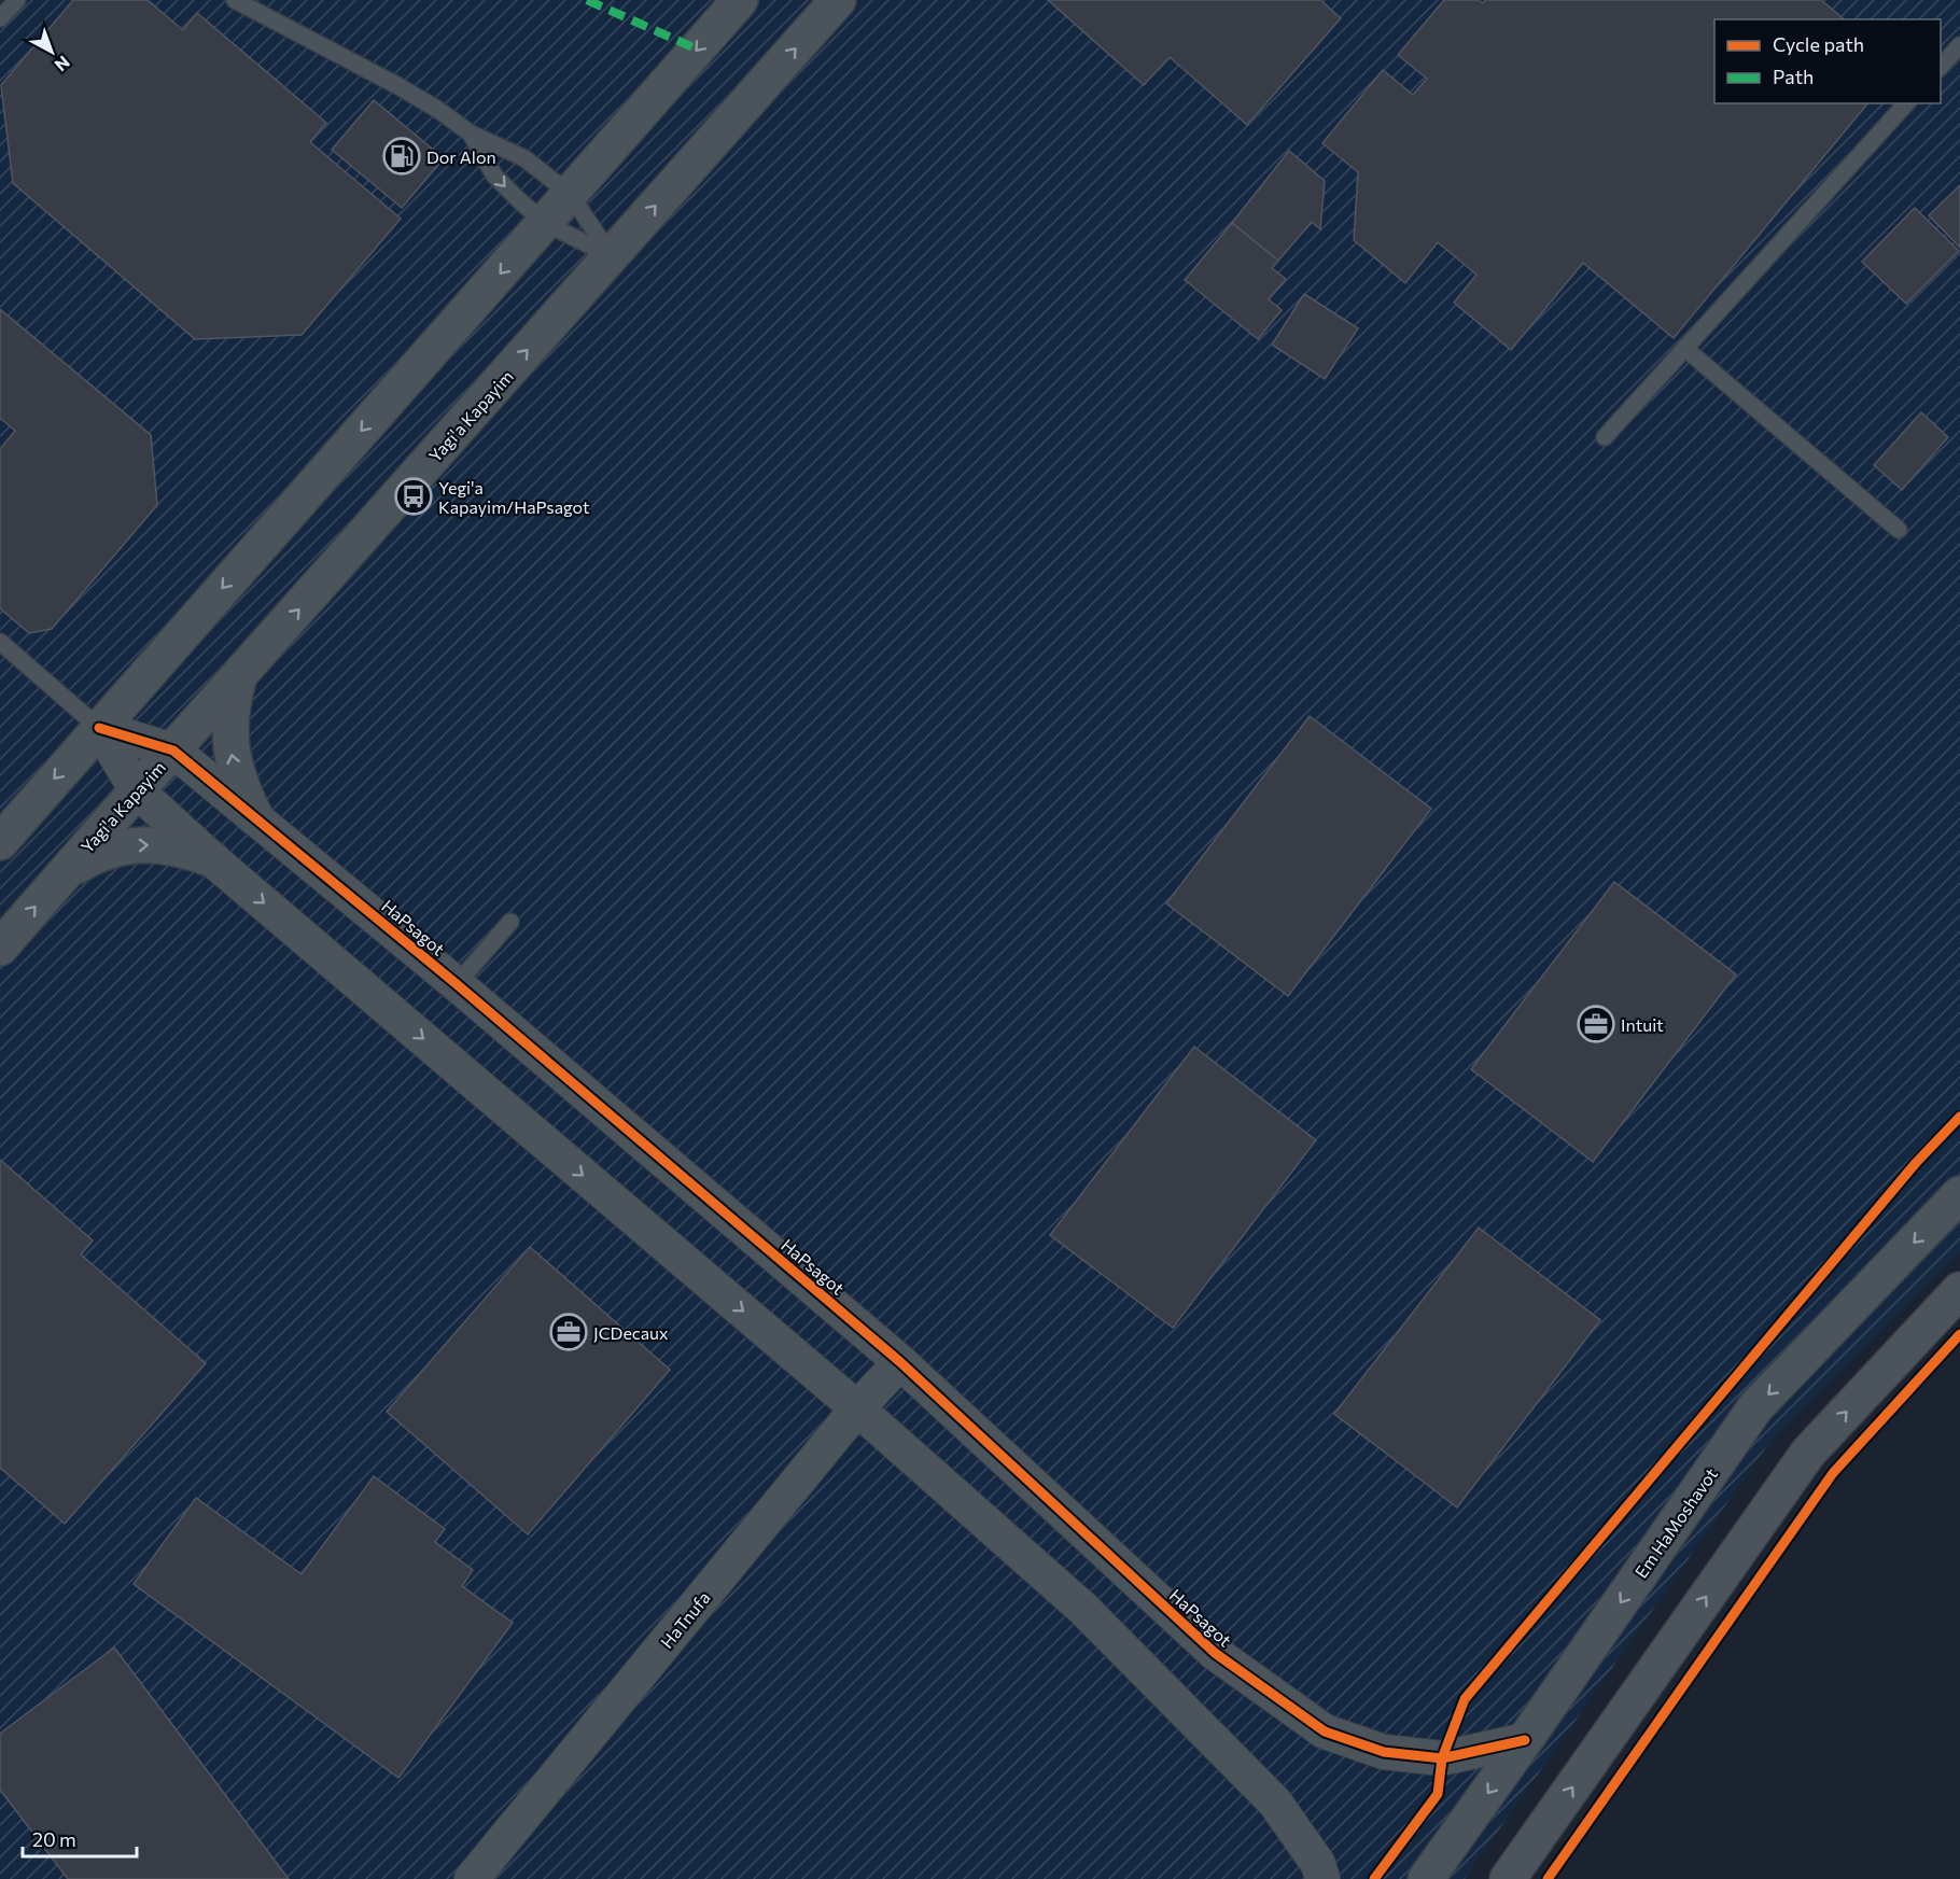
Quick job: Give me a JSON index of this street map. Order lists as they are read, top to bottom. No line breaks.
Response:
{"streets":{"street":["Yagi'a Kapayim","HaPsagot","Em HaMoshavot","HaTnufa"]},"crossings":[["Yagi'a Kapayim","HaPsagot"],["HaPsagot","Em HaMoshavot"],["HaPsagot","HaTnufa"]],"places":{"fuel station":["Dor Alon"],"bus stop":["Yegi'a Kapayim/HaPsagot"],"office":["Intuit","JCDecaux"]},"legend":["Cycle path","Path"],"scale_bar":"20 m","north":"bottom right"}
